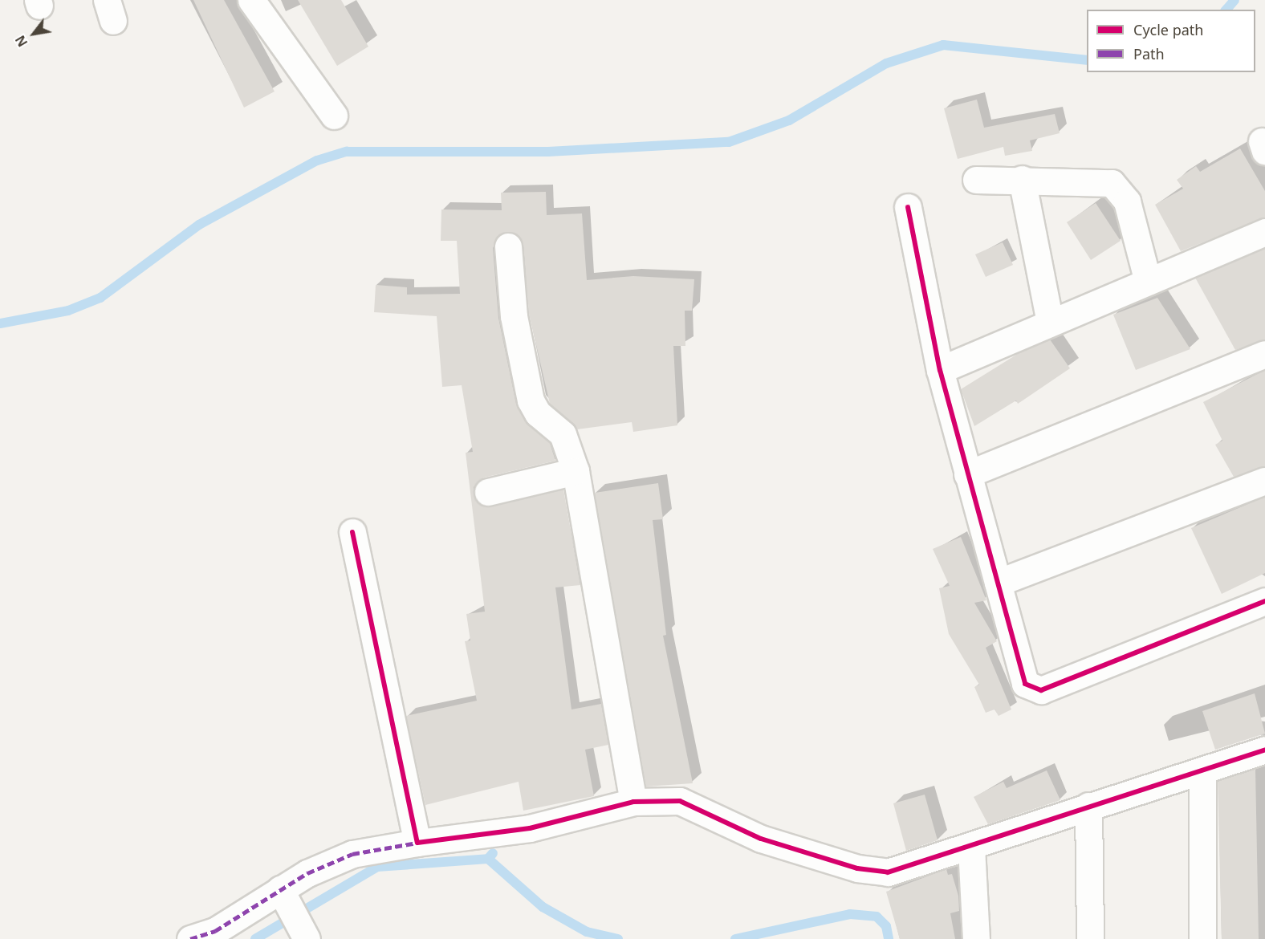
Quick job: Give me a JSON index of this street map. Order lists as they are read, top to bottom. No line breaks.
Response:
{"legend":["Cycle path","Path"],"north":"bottom left"}
